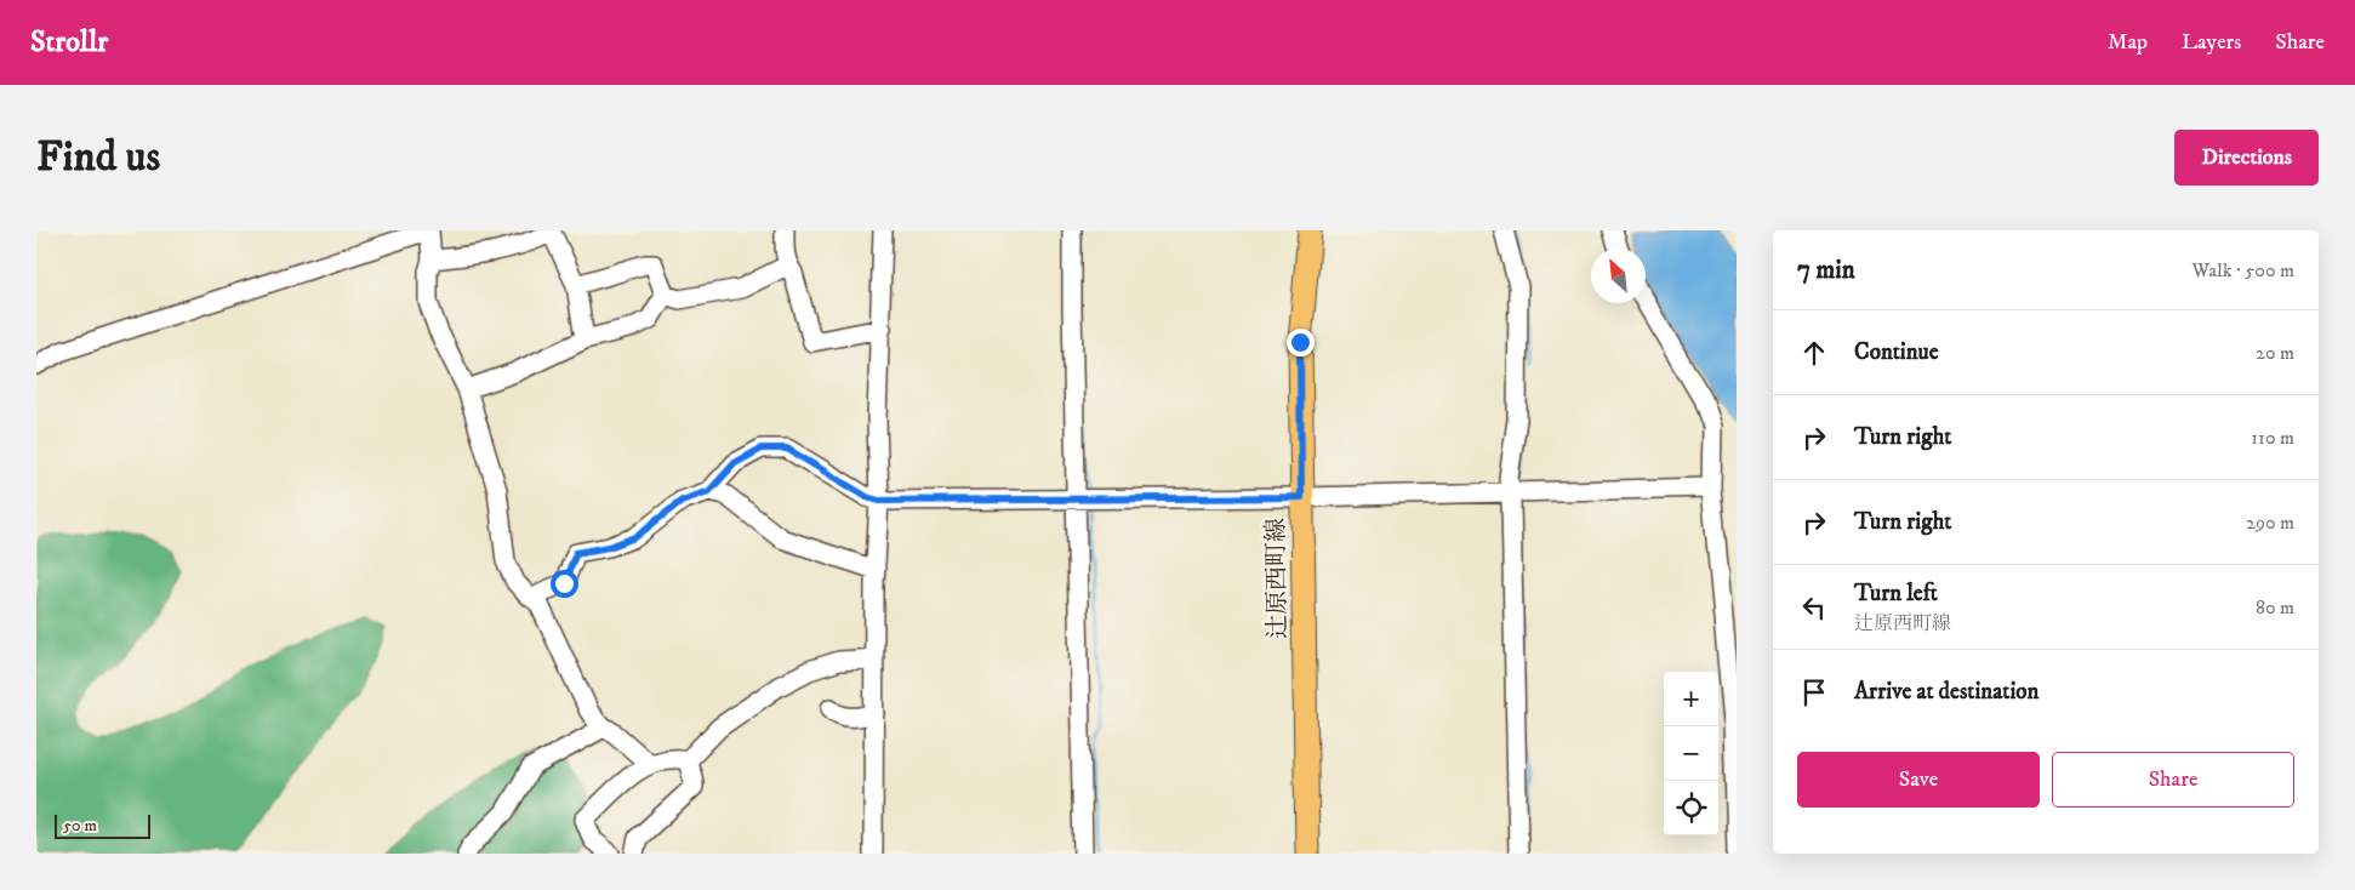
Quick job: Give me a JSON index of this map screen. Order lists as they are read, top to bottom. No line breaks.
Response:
{"streets":{"main road":["辻原西町線"]},"scale_bar":"50 m","north":"top left","page":{"header":"Strollr","nav":["Map","Layers","Share"],"buttons":["Directions",["Save","Share"]],"title":"Find us","heading":["7 min","Walk · 500 m"],"list":[["Continue","20 m"],["Turn right","110 m"],["Turn right","290 m"],["Turn left","辻原西町線","80 m"],"Arrive at destination"],"map_buttons":["+","−"],"scale":"50 m"}}
